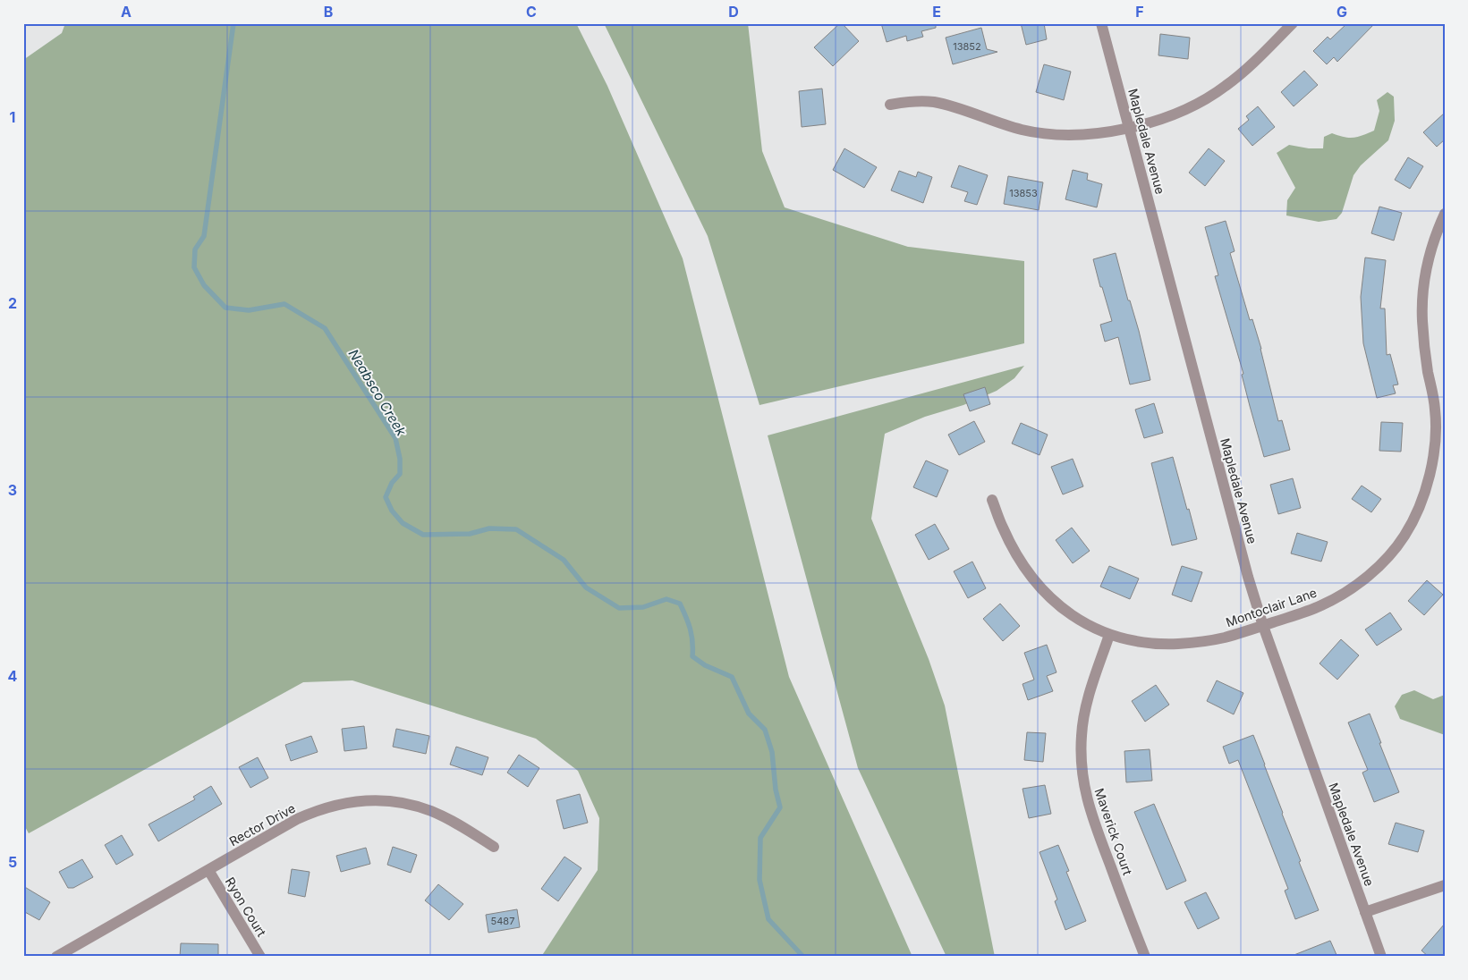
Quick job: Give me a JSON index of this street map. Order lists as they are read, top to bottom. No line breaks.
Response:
{"streets":{"street":["Mapledale Avenue","Montoclair Lane","Rector Drive","Maverick Court","Ryon Court"]},"crossings":[["Mapledale Avenue","Montoclair Lane"],["Montoclair Lane","Maverick Court"],["Rector Drive","Ryon Court"]],"water":["Neabsco Creek"],"house_numbers":["13852","13853","5487"],"grid":{"columns":["A","B","C","D","E","F","G"],"rows":["1","2","3","4","5"]}}
